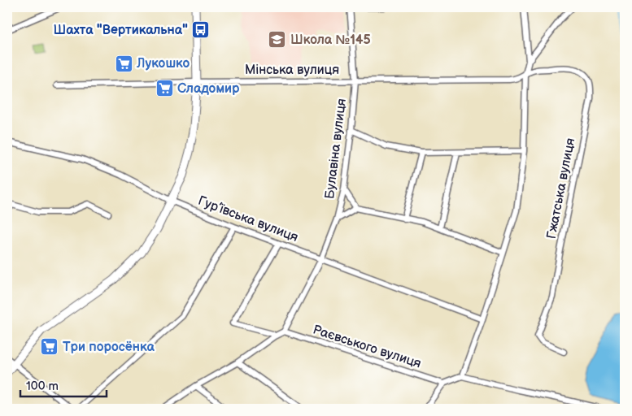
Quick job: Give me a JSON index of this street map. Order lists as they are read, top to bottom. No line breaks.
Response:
{"streets":{"street":["Мінська вулиця","Булавіна вулиця","Гжатська вулиця","Гур’ївська вулиця","Раєвського вулиця"]},"crossings":[["Мінська вулиця","Булавіна вулиця"],["Мінська вулиця","Гжатська вулиця"],["Булавіна вулиця","Гур’ївська вулиця"],["Булавіна вулиця","Раєвського вулиця"]],"places":{"bus stop":["Шахта \"Вертикальна\""],"school or university":["Школа №145"],"supermarket":["Лукошко","Сладомир","Три поросёнка"]},"scale_bar":"100 m"}
